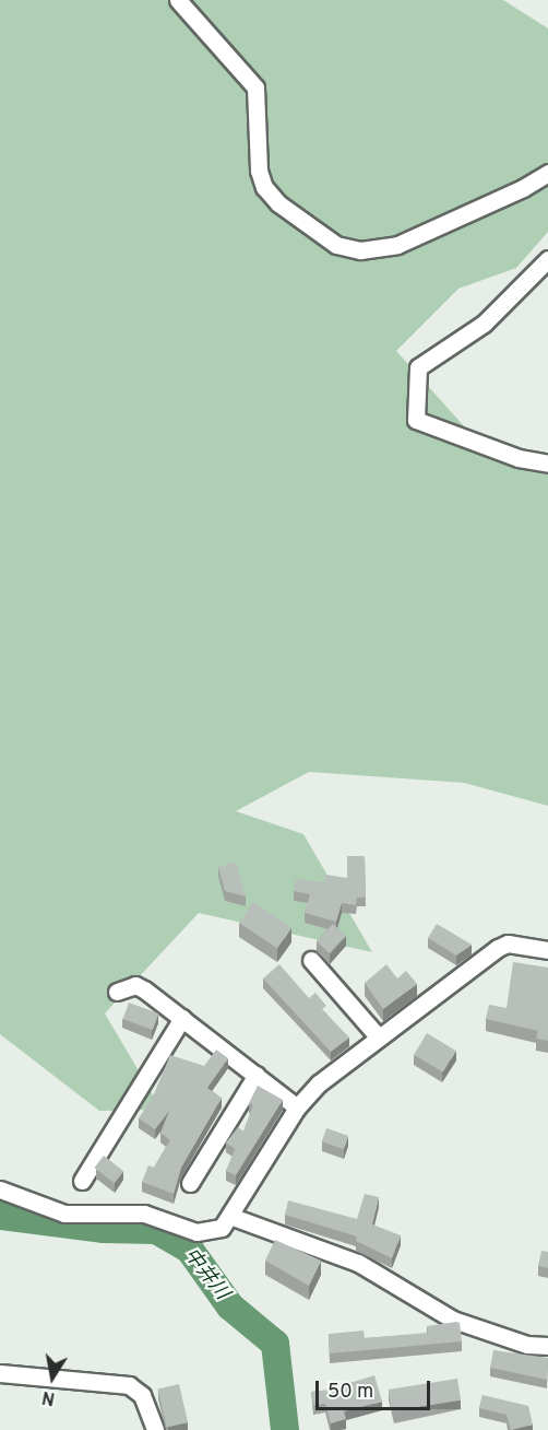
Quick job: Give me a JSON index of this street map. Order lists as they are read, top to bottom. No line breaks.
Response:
{"water":["中井川"],"scale_bar":"50 m","north":"bottom"}
